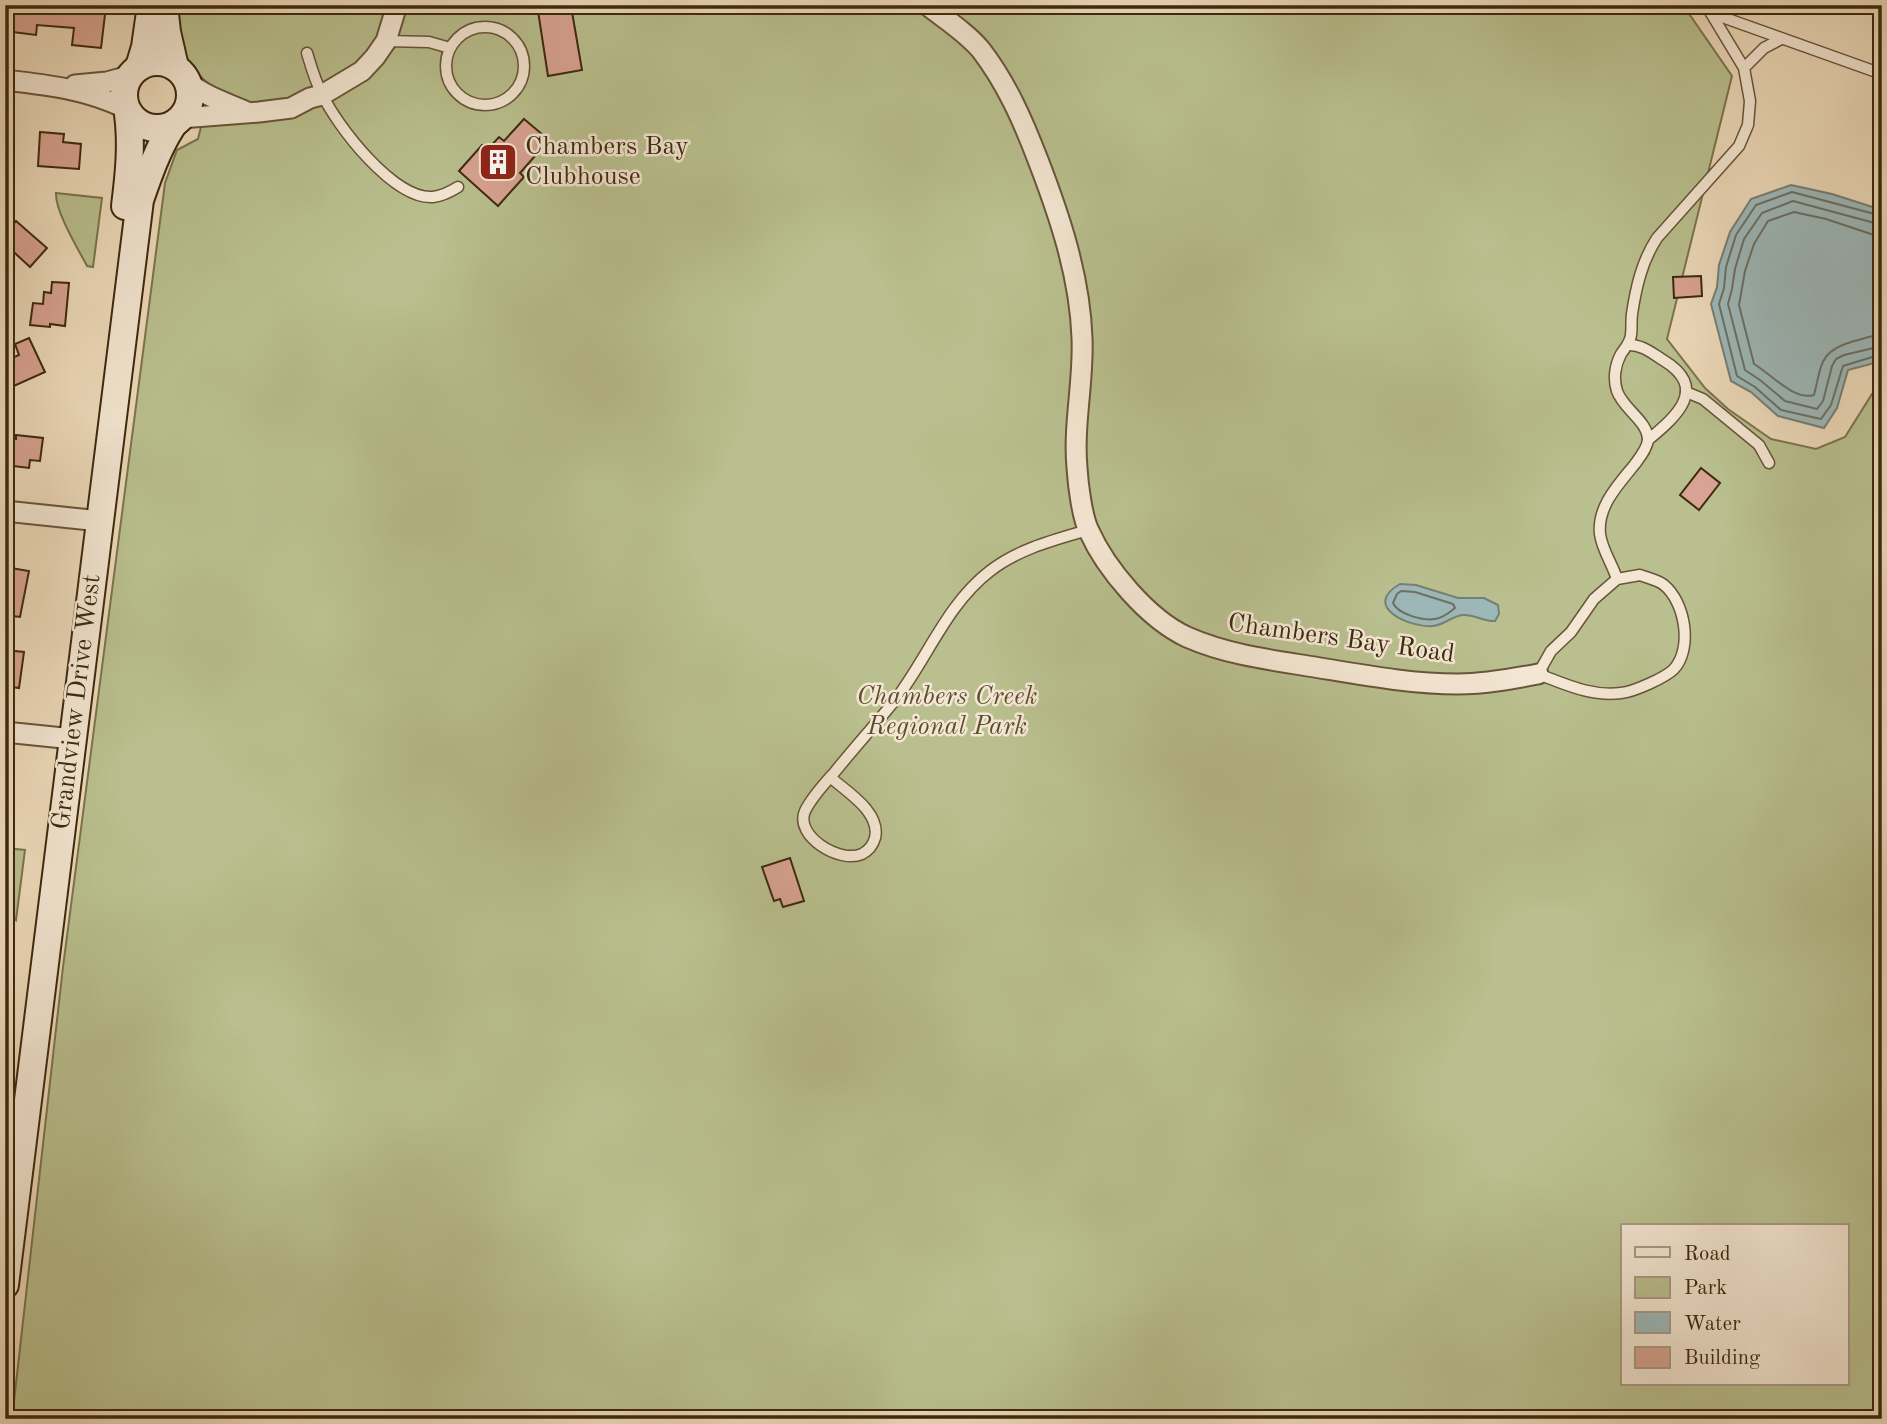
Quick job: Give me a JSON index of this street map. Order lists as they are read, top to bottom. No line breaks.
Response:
{"streets":{"street":["Chambers Bay Road","Grandview Drive West"]},"parks":["Chambers Creek Regional Park"],"places":{"building":["Chambers Bay Clubhouse"]},"legend":["Road","Park","Water","Building"]}
